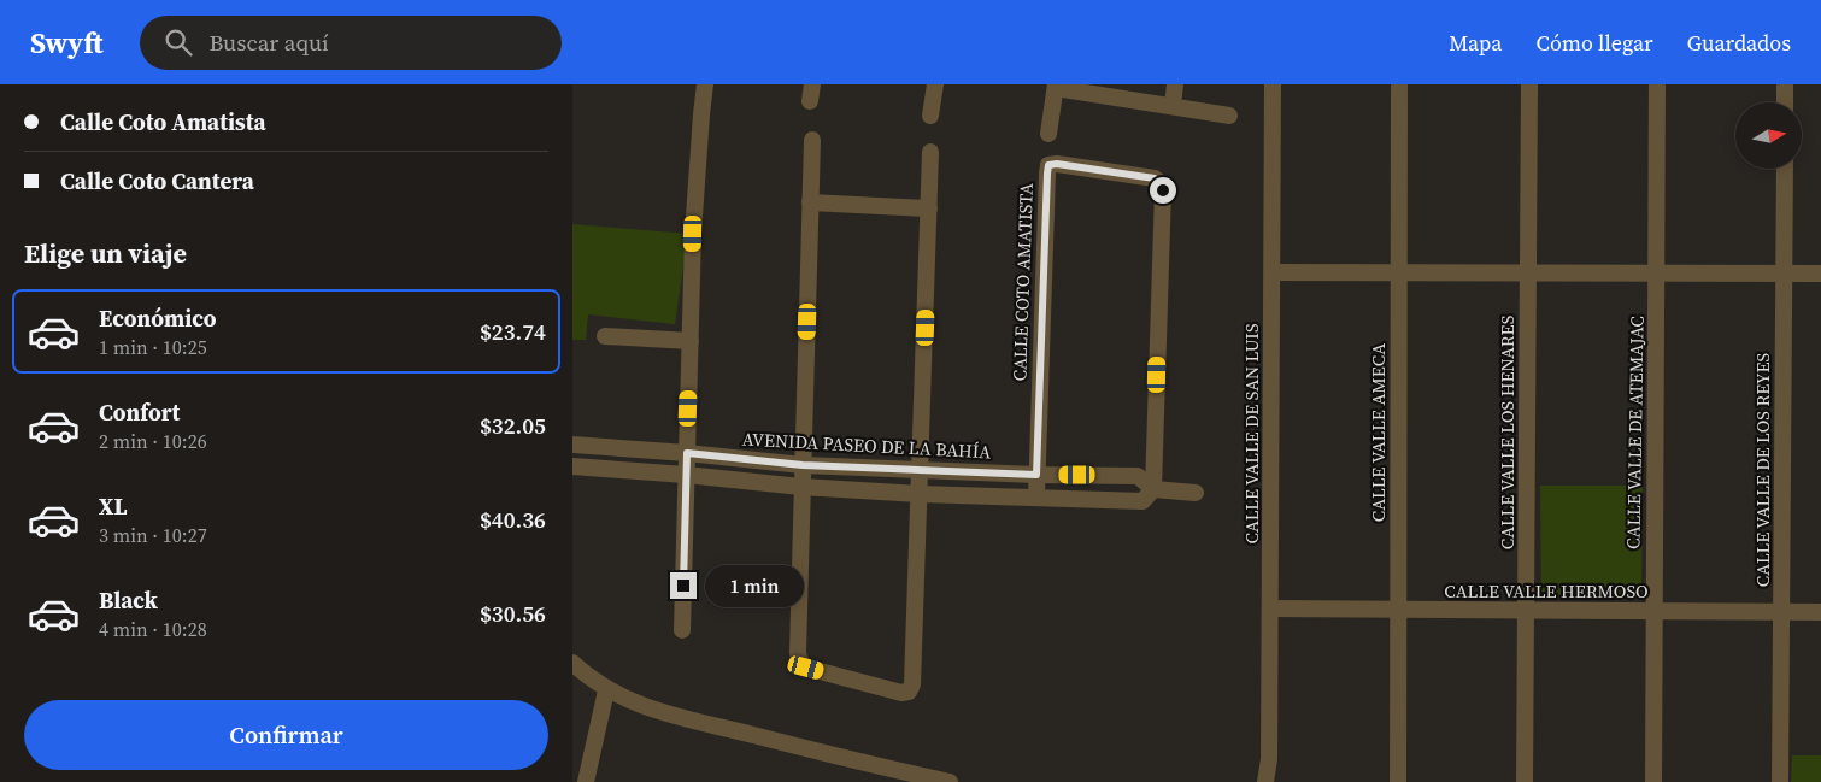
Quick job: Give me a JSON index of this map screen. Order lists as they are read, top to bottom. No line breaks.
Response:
{"streets":{"street":["CALLE COTO AMATISTA","CALLE VALLE AMECA","CALLE VALLE LOS HENARES","CALLE VALLE DE ATEMAJAC","CALLE VALLE DE SAN LUIS","AVENIDA PASEO DE LA BAHÍA","CALLE VALLE DE LOS REYES","CALLE VALLE HERMOSO"]},"crossings":[["CALLE COTO AMATISTA","AVENIDA PASEO DE LA BAHÍA"],["CALLE VALLE AMECA","CALLE VALLE HERMOSO"],["CALLE VALLE LOS HENARES","CALLE VALLE HERMOSO"],["CALLE VALLE DE ATEMAJAC","CALLE VALLE HERMOSO"],["CALLE VALLE DE SAN LUIS","CALLE VALLE HERMOSO"],["CALLE VALLE DE LOS REYES","CALLE VALLE HERMOSO"]],"north":"right","page":{"header":"Swyft","search":"Buscar aquí","nav":["Mapa","Cómo llegar","Guardados"],"banner":["Calle Coto Amatista","Calle Coto Cantera"],"heading":"Elige un viaje","list":[{"name":"Económico","note":"1 min · 10:25","value":"$23.74"},{"name":"Confort","note":"2 min · 10:26","value":"$32.05"},{"name":"XL","note":"3 min · 10:27","value":"$40.36"},{"name":"Black","note":"4 min · 10:28","value":"$30.56"}],"bubble":"1 min","buttons":"Confirmar"}}
